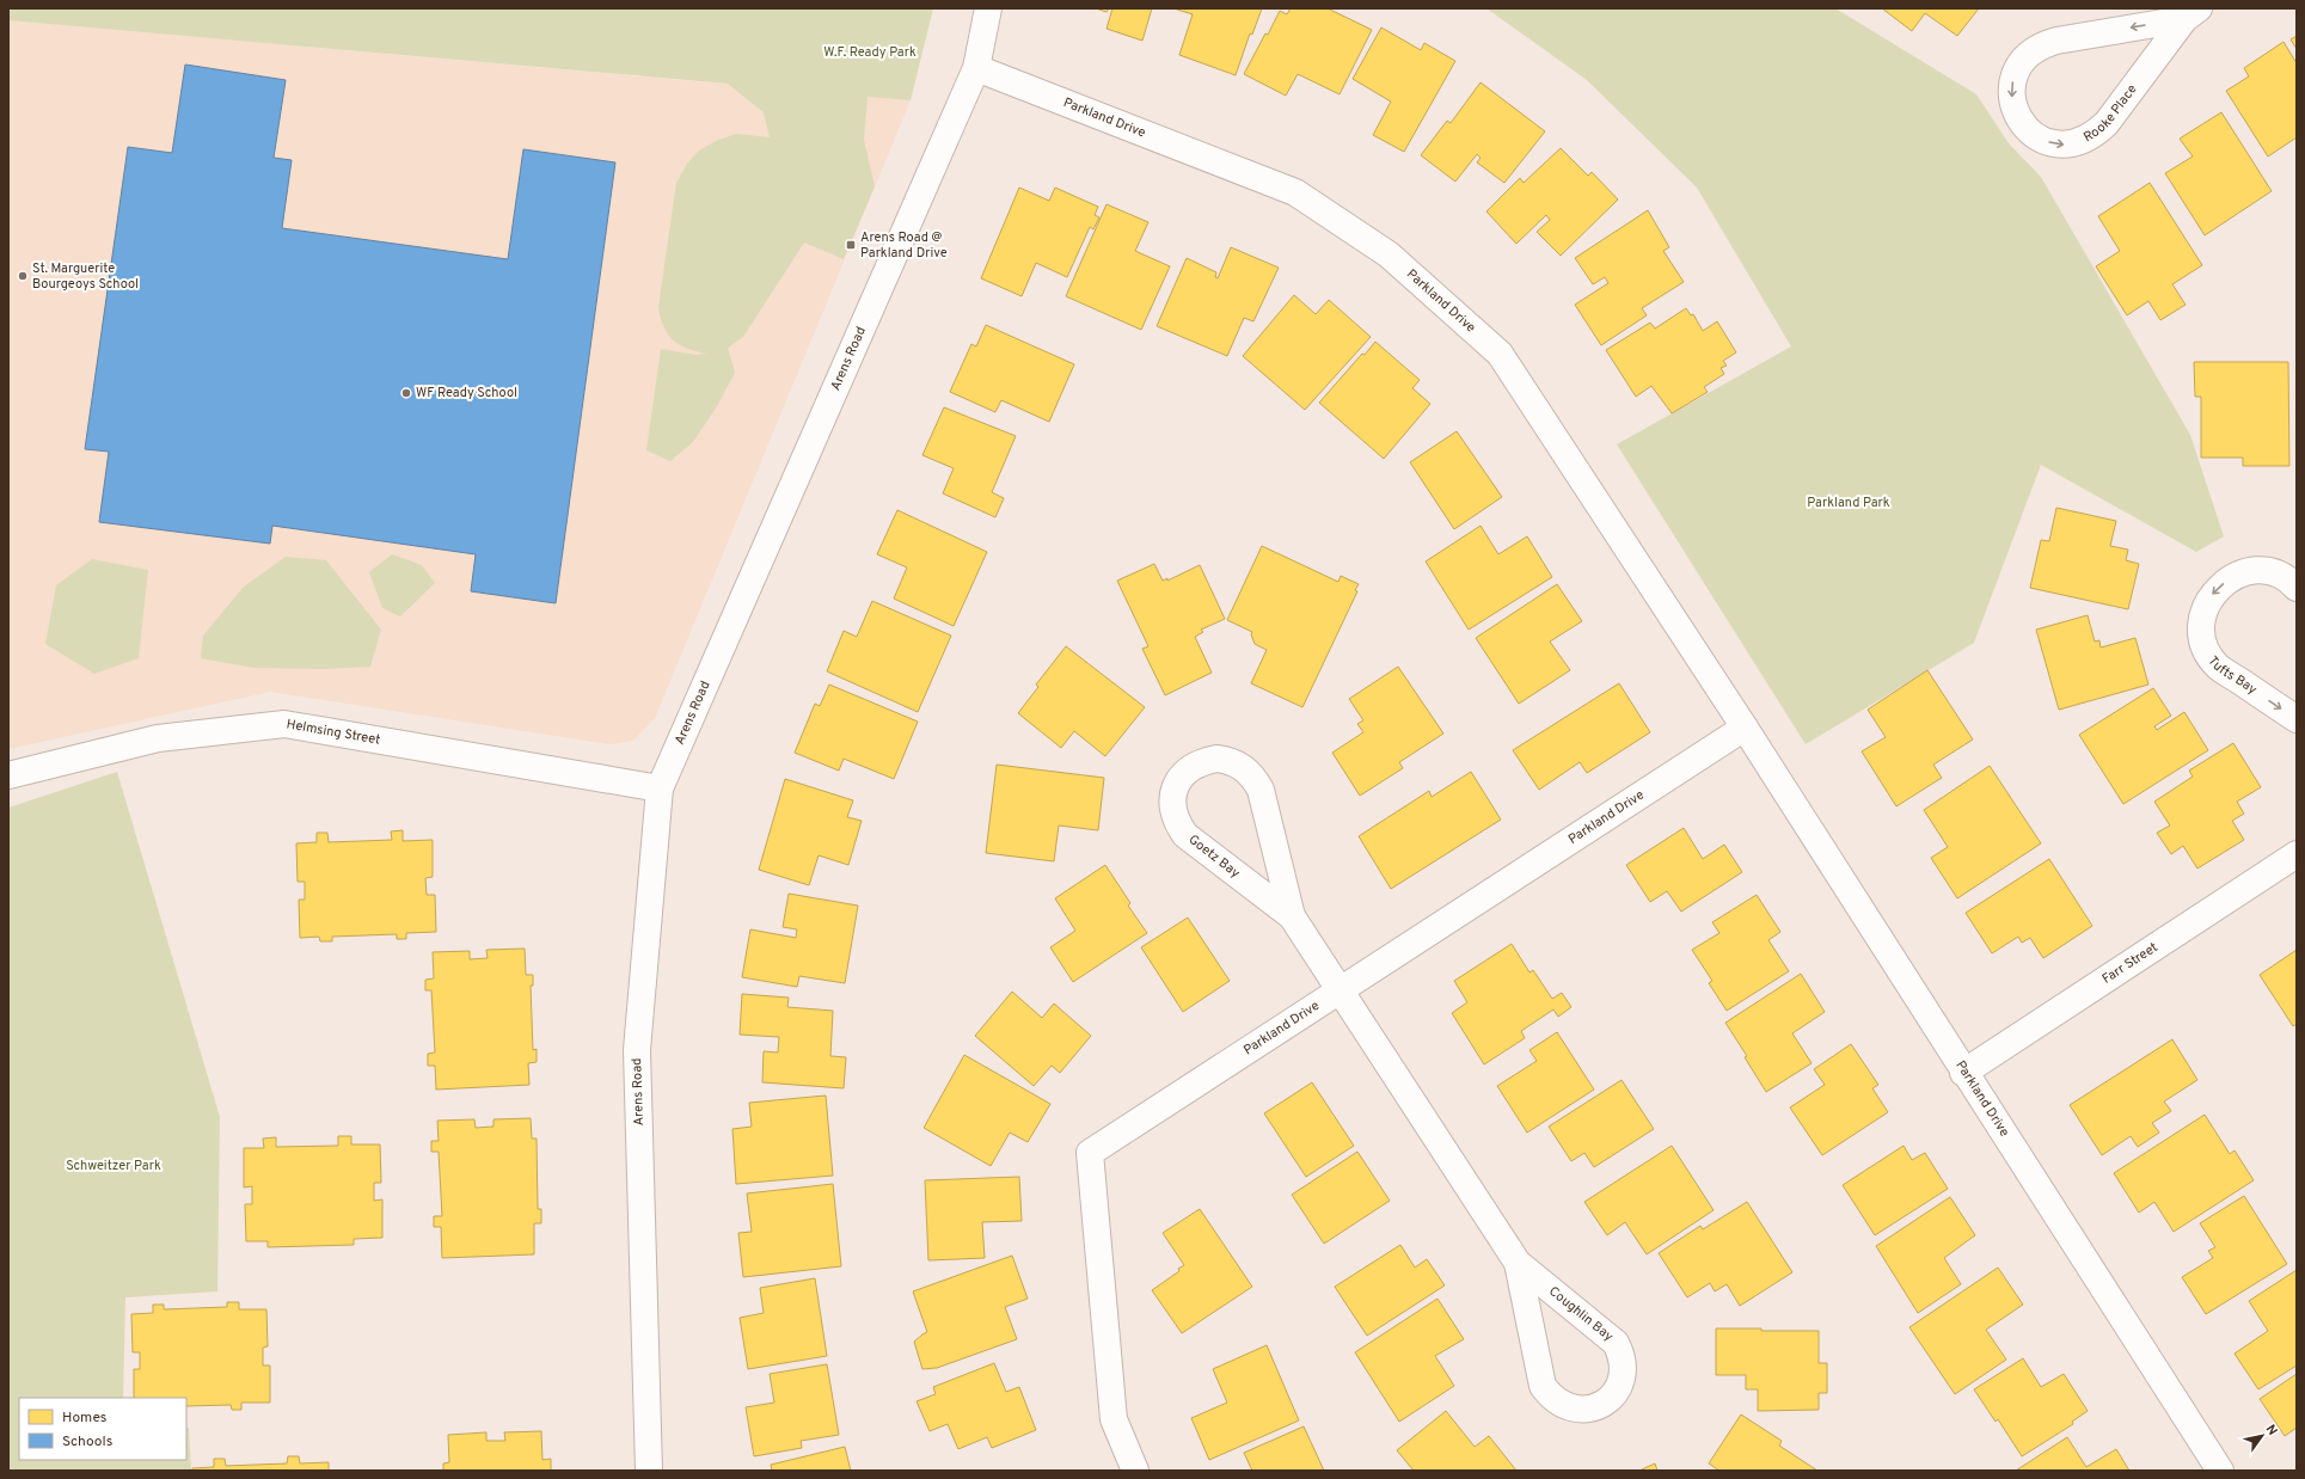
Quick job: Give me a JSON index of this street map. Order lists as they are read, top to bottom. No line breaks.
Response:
{"streets":{"street":["Rooke Place","Parkland Drive","Arens Road","Tufts Bay","Helmsing Street","Goetz Bay","Farr Street","Coughlin Bay"]},"crossings":[["Parkland Drive","Arens Road"],["Parkland Drive","Goetz Bay"],["Parkland Drive","Farr Street"],["Parkland Drive","Coughlin Bay"],["Arens Road","Helmsing Street"],["Goetz Bay","Coughlin Bay"]],"parks":["W.F. Ready Park","Parkland Park","Schweitzer Park"],"places":{"transit":["Arens Road @ Parkland Drive"],"other":["St. Marguerite Bourgeoys School","WF Ready School"]},"legend":["Homes","Schools"],"north":"top right"}
